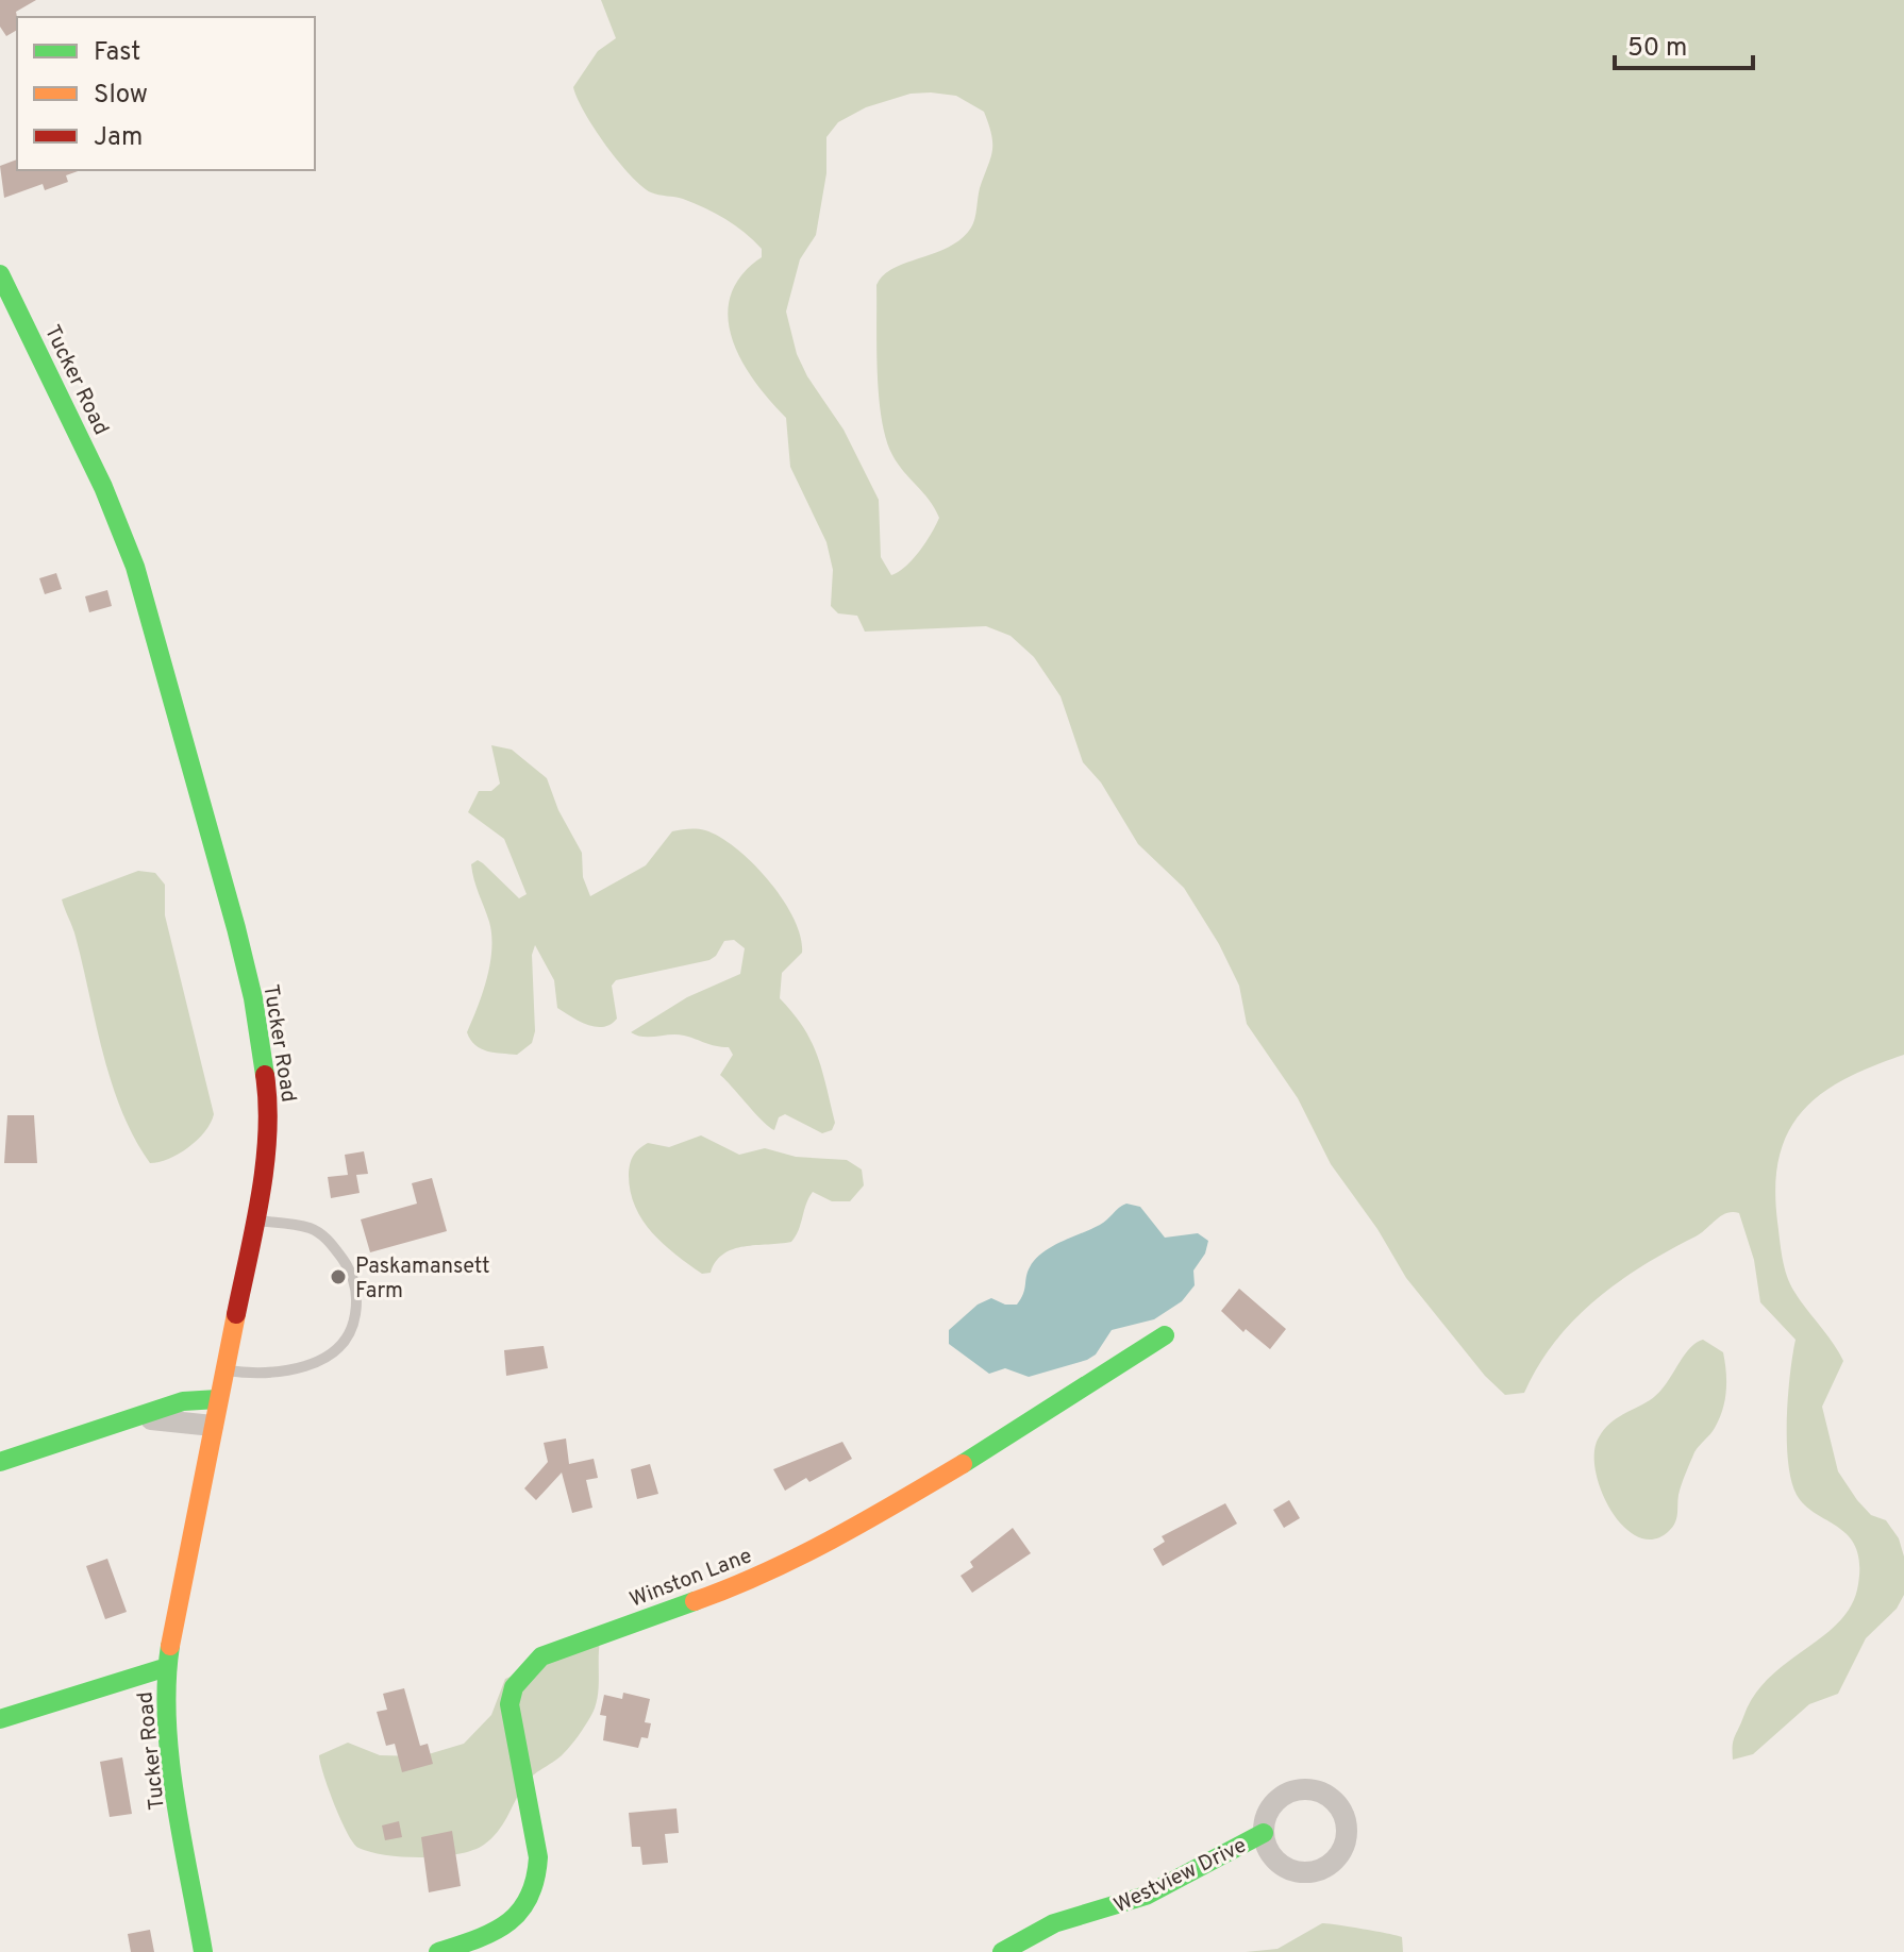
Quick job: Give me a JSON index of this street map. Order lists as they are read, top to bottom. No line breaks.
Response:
{"streets":{"street":["Tucker Road","Winston Lane","Westview Drive"]},"places":["Paskamansett Farm"],"legend":["Fast","Slow","Jam"],"scale_bar":"50 m"}
